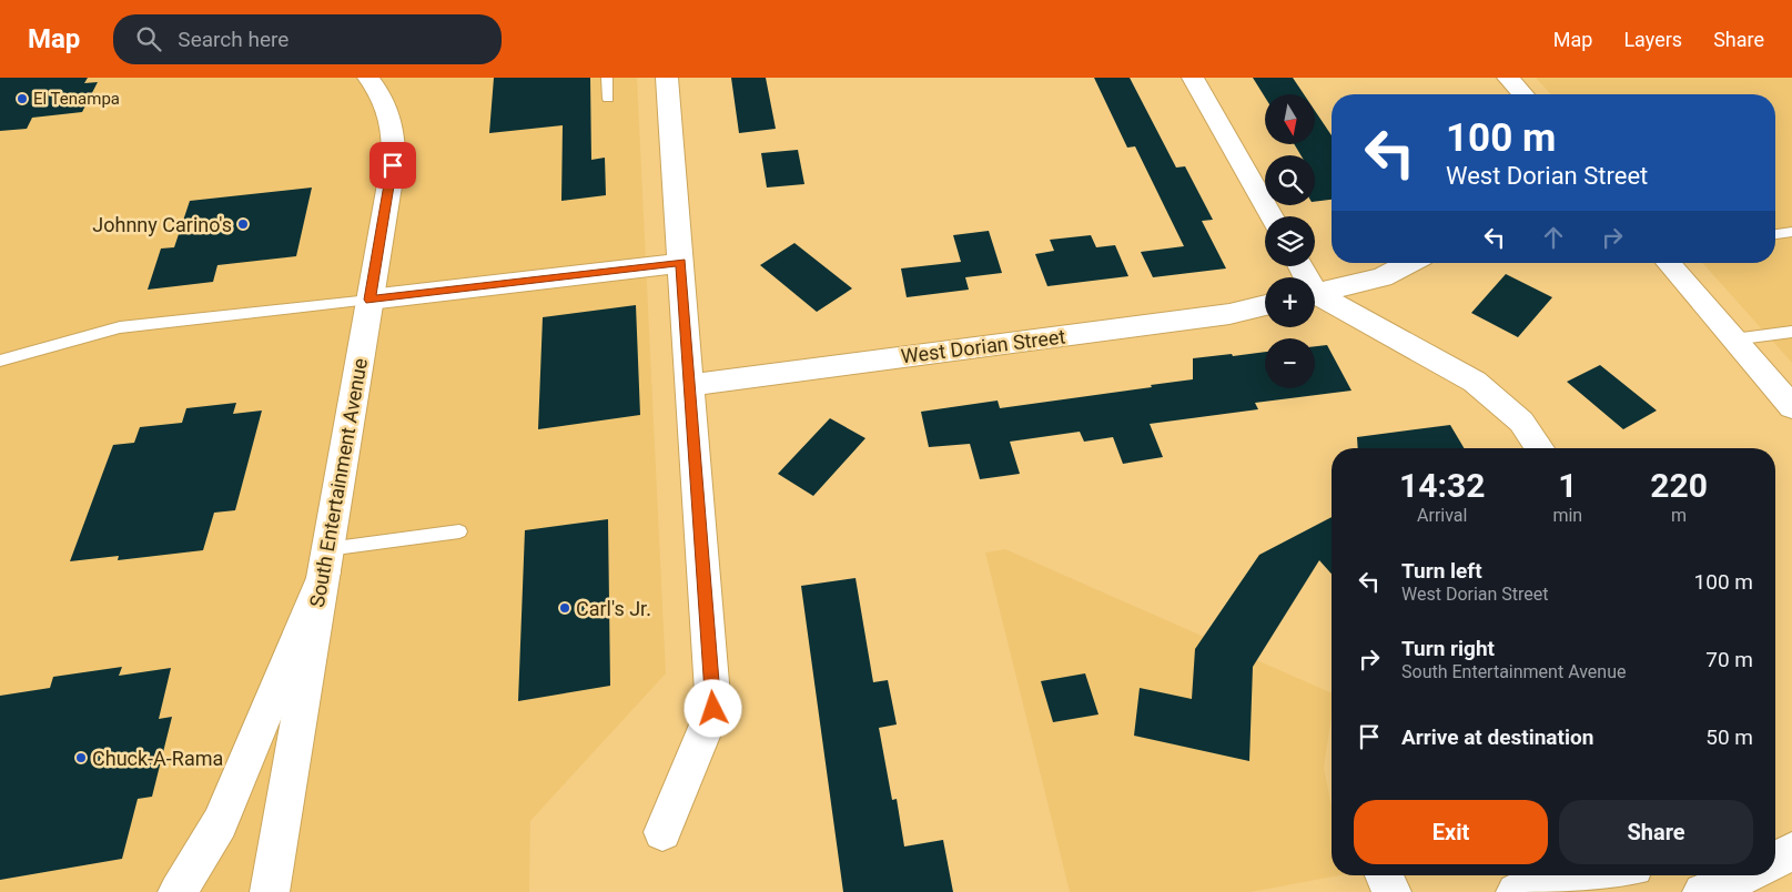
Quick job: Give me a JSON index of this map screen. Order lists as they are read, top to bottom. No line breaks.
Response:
{"streets":{"street":["West Dorian Street","South Entertainment Avenue"]},"places":["El Tenampa","Johnny Carino's","Carl's Jr.","Chuck-A-Rama"],"north":"bottom","page":{"header":"Map","search":"Search here","nav":["Map","Layers","Share"],"map_buttons":["+","−"],"turn":["100 m","West Dorian Street"],"eta":["14:32","Arrival","1","min","220","m"],"list":[{"name":"Turn left","note":"West Dorian Street","value":"100 m"},{"name":"Turn right","note":"South Entertainment Avenue","value":"70 m"},{"name":"Arrive at destination","value":"50 m"}],"buttons":["Exit","Share"]}}
